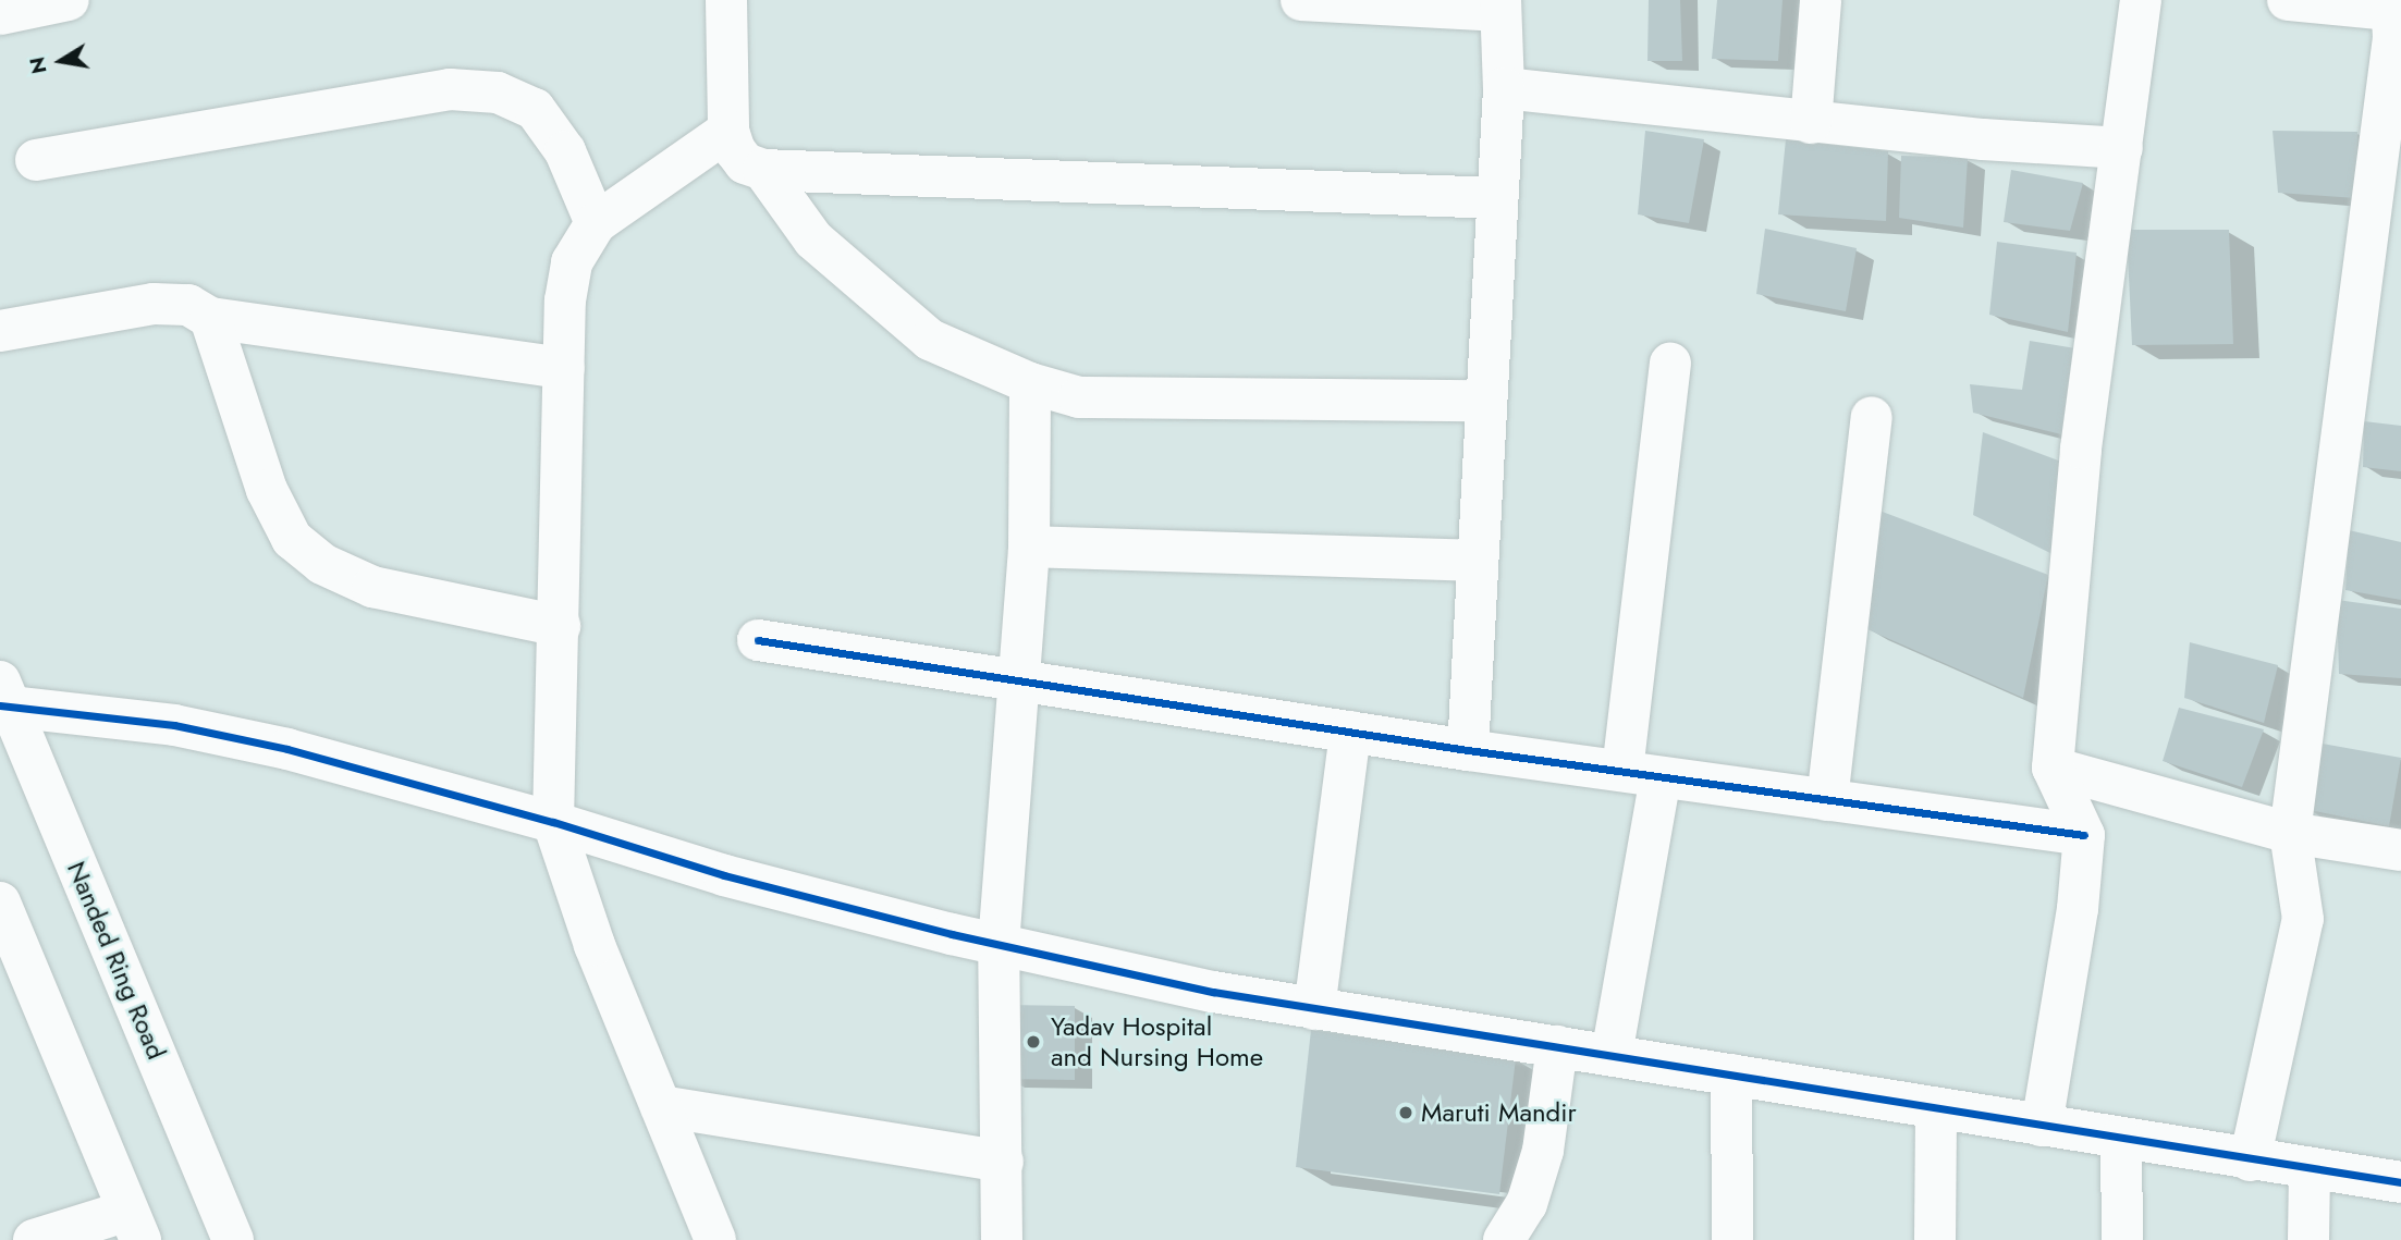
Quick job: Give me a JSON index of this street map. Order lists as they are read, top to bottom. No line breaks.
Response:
{"streets":{"main road":["Nanded Ring Road"]},"places":["Yadav Hospital and Nursing Home","Maruti Mandir"],"north":"left"}
